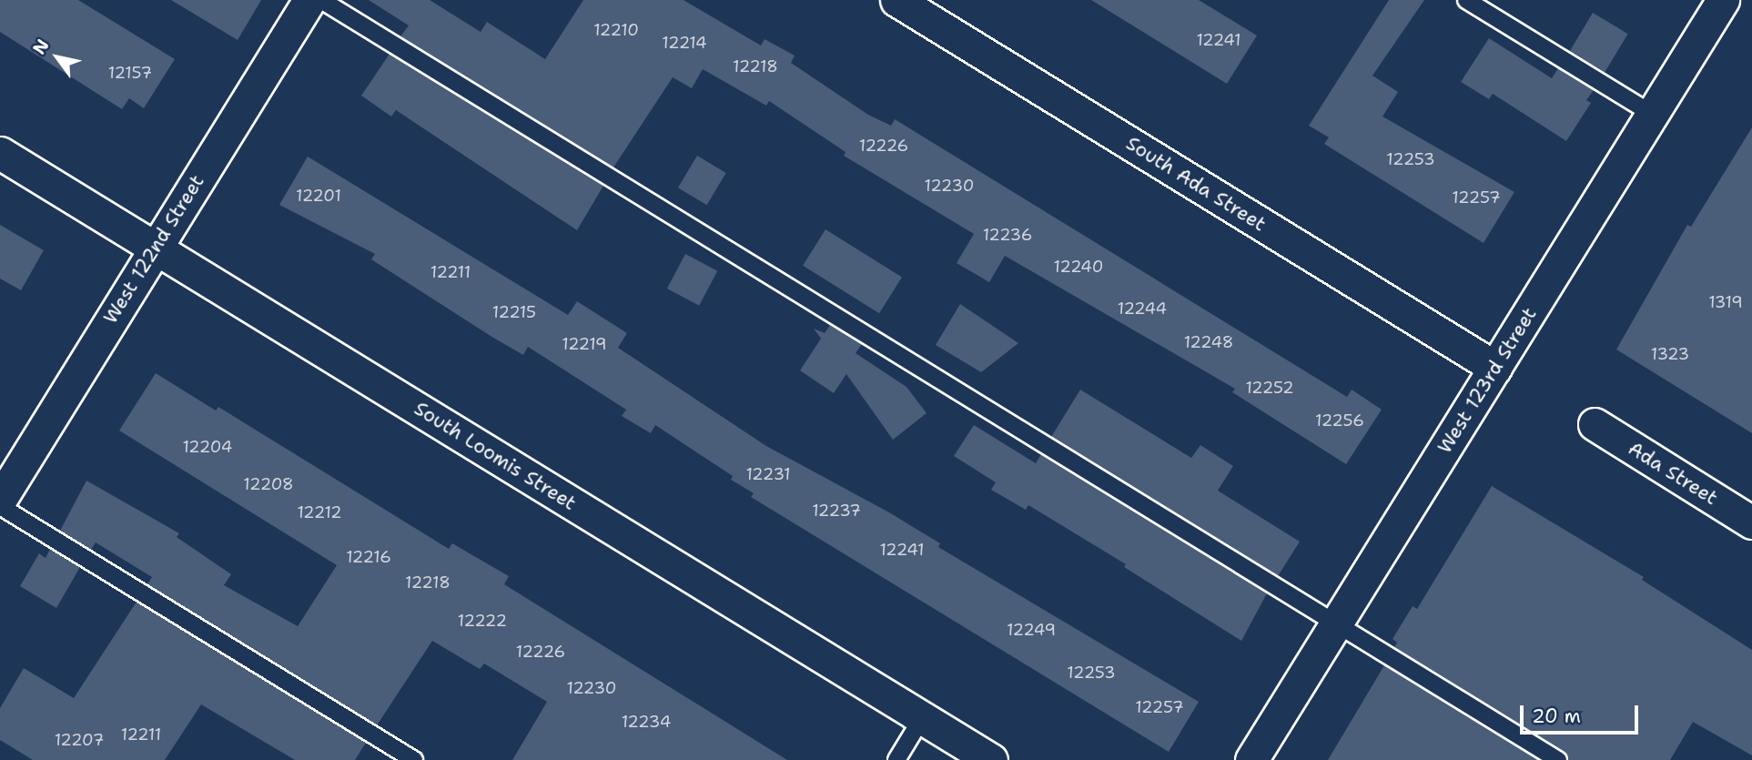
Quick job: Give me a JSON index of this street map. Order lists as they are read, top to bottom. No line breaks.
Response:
{"streets":{"street":["South Ada Street","West 122nd Street","West 123rd Street","South Loomis Street","Ada Street"]},"crossings":[["South Ada Street","West 123rd Street"],["West 122nd Street","South Loomis Street"]],"house_numbers":["12210","12241","12214","12218","12157","12226","12253","12230","12201","12257","12236","12240","12211","1319","12244","12215","12248","12219","1323","12252","12256","12204","12231","12208","12237","12212","12241","12216","12218","12222","12249","12226","12253","12230","12257","12234","12211","12207"],"scale_bar":"20 m","north":"top left"}
